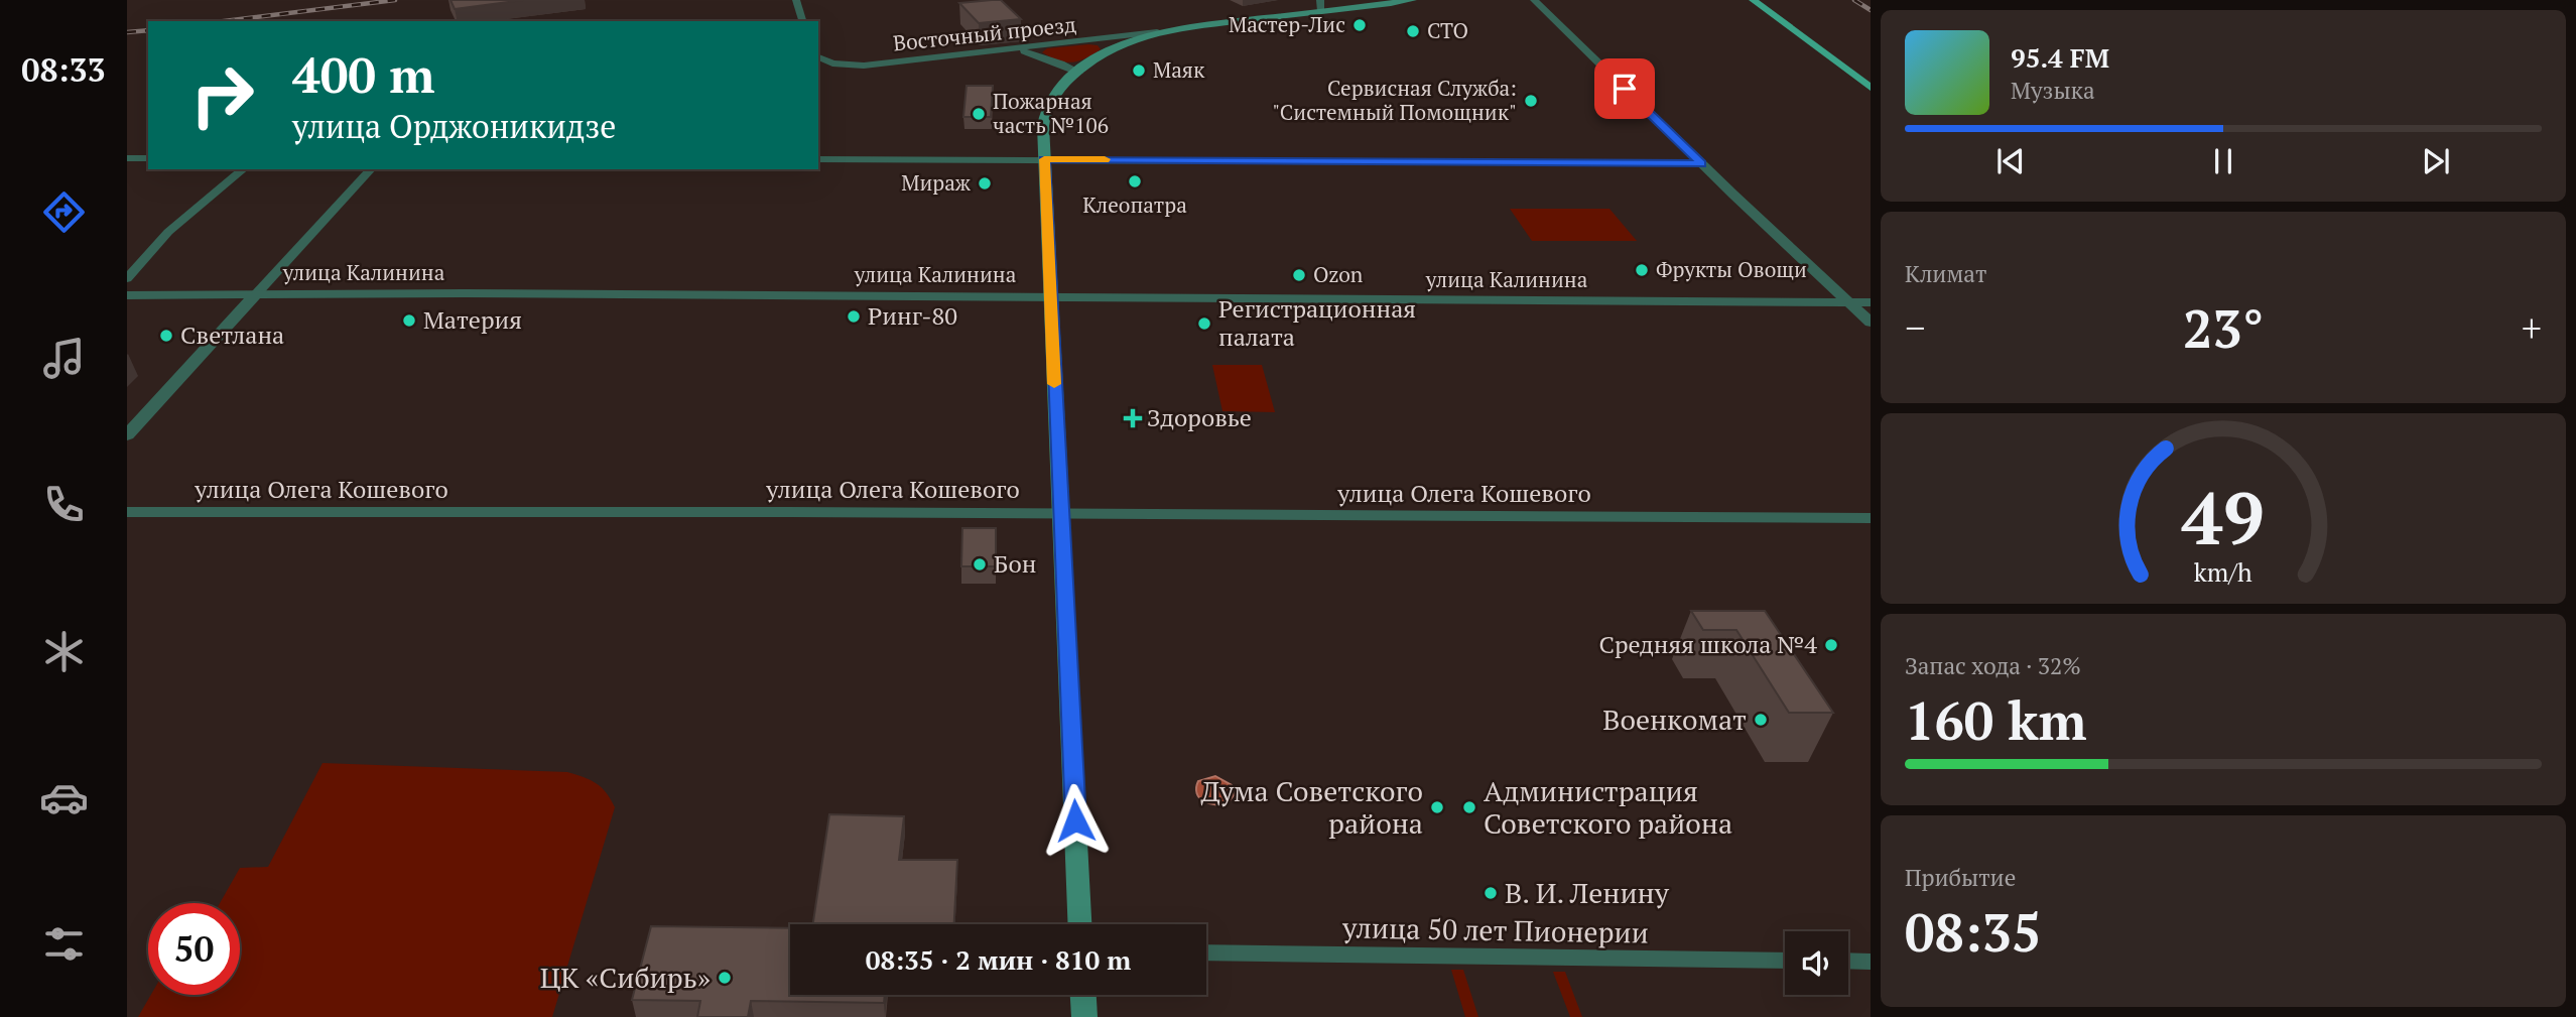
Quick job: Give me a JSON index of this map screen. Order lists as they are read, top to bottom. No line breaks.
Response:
{"streets":{"street":["Восточный проезд","улица Калинина","улица Олега Кошевого","улица 50 лет Пионерии"]},"places":{"other":["Мастер-Лис","СТО","Маяк","Сервисная Служба: \"Системный Помощник\"","Пожарная часть №106","Клеопатра","Мираж","Фрукты Овощи","Ozon","Ринг-80","Материя","Регистрационная палата","Светлана","Бон","Средняя школа №4","Военкомат","Дума Советского района","Администрация Советского района","В. И. Ленину","ЦК «Сибирь»"],"health":["Здоровье"]},"page":{"tabs":"08:33","turn":["400 m","улица Орджоникидзе"],"song":["95.4 FM","Музыка"],"tile":["Климат",["Запас хода · 32%","160 km"],["Прибытие","08:35"]],"heat":["−","23°","+"],"limit":"50","trip":"08:35 · 2 мин · 810 m","gauge":["49","km/h"]}}
